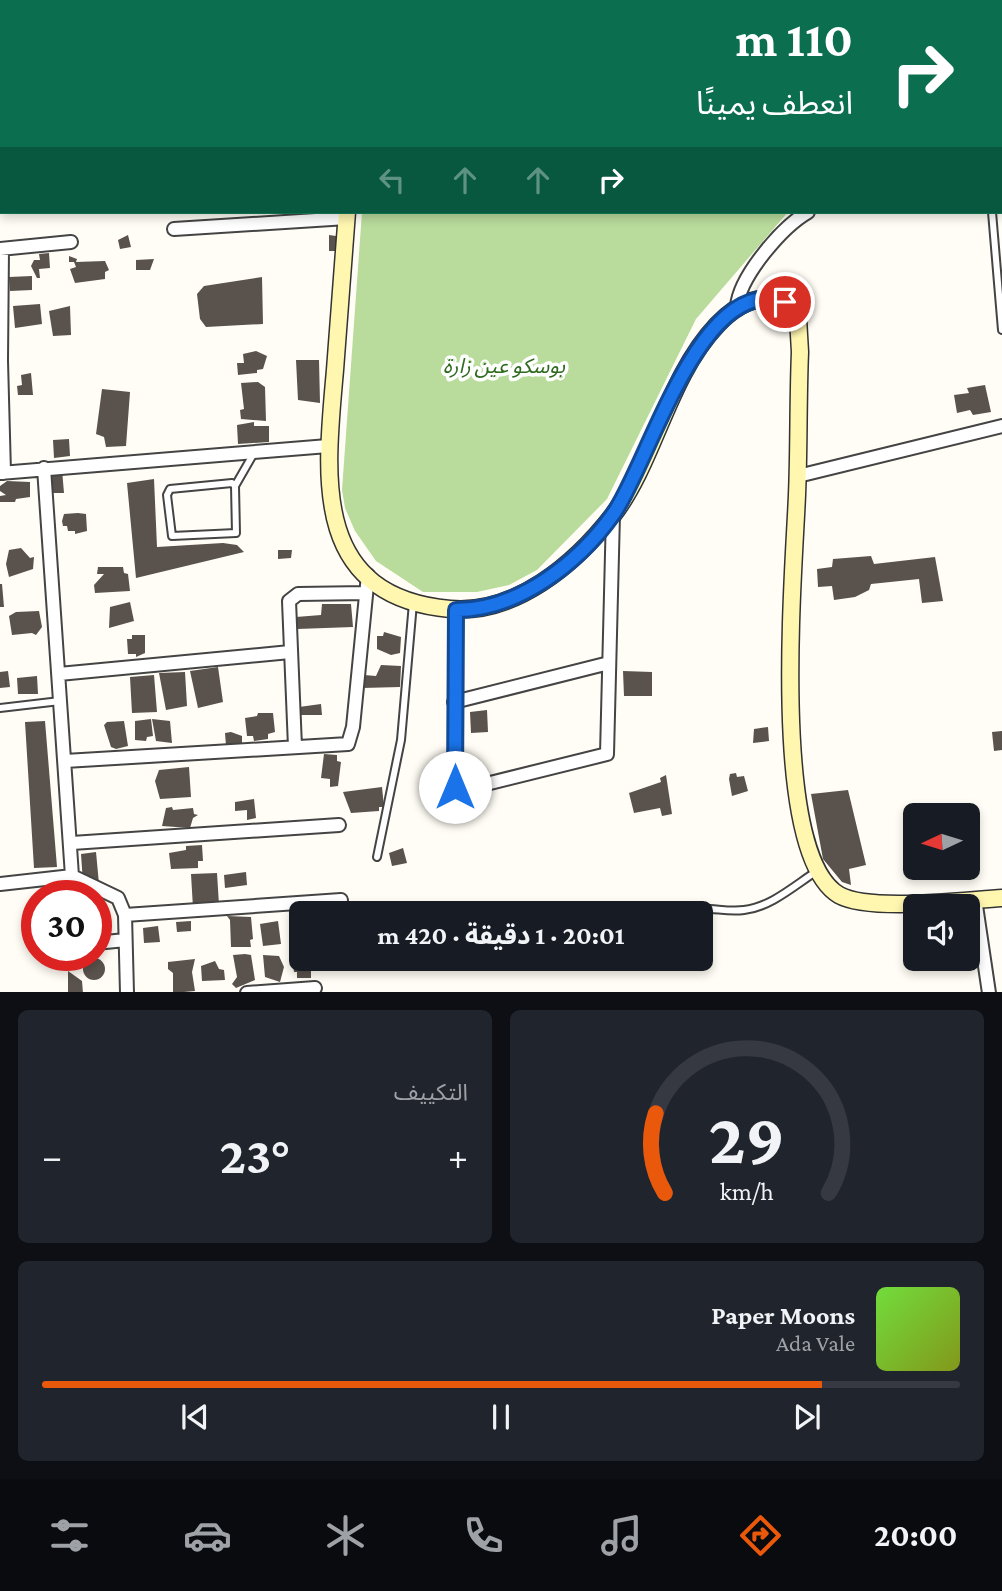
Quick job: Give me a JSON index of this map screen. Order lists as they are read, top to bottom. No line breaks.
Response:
{"parks":["بوسكو عين زارة"],"north":"left","page":{"turn":["110 m","انعطف يمينًا"],"limit":"30","trip":"20:01 · 1 دقيقة · 420 m","tile":"التكييف","heat":["−","23°","+"],"song":["Paper Moons","Ada Vale"],"tabs":"20:00","gauge":["29","km/h"]}}
